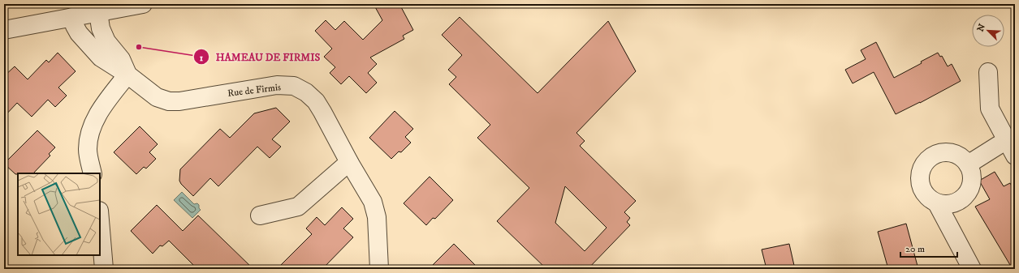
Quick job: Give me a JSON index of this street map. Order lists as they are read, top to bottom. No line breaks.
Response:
{"streets":{"street":["Rue de Firmis"]},"places":["HAMEAU DE FIRMIS"],"scale_bar":"20 m","north":"top left"}
